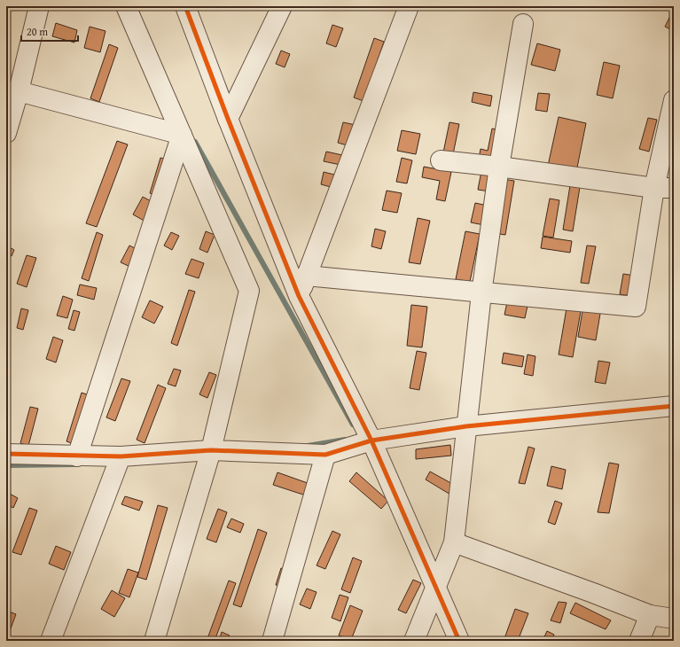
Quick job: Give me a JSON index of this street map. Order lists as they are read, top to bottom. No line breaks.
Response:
{"scale_bar":"20 m"}
